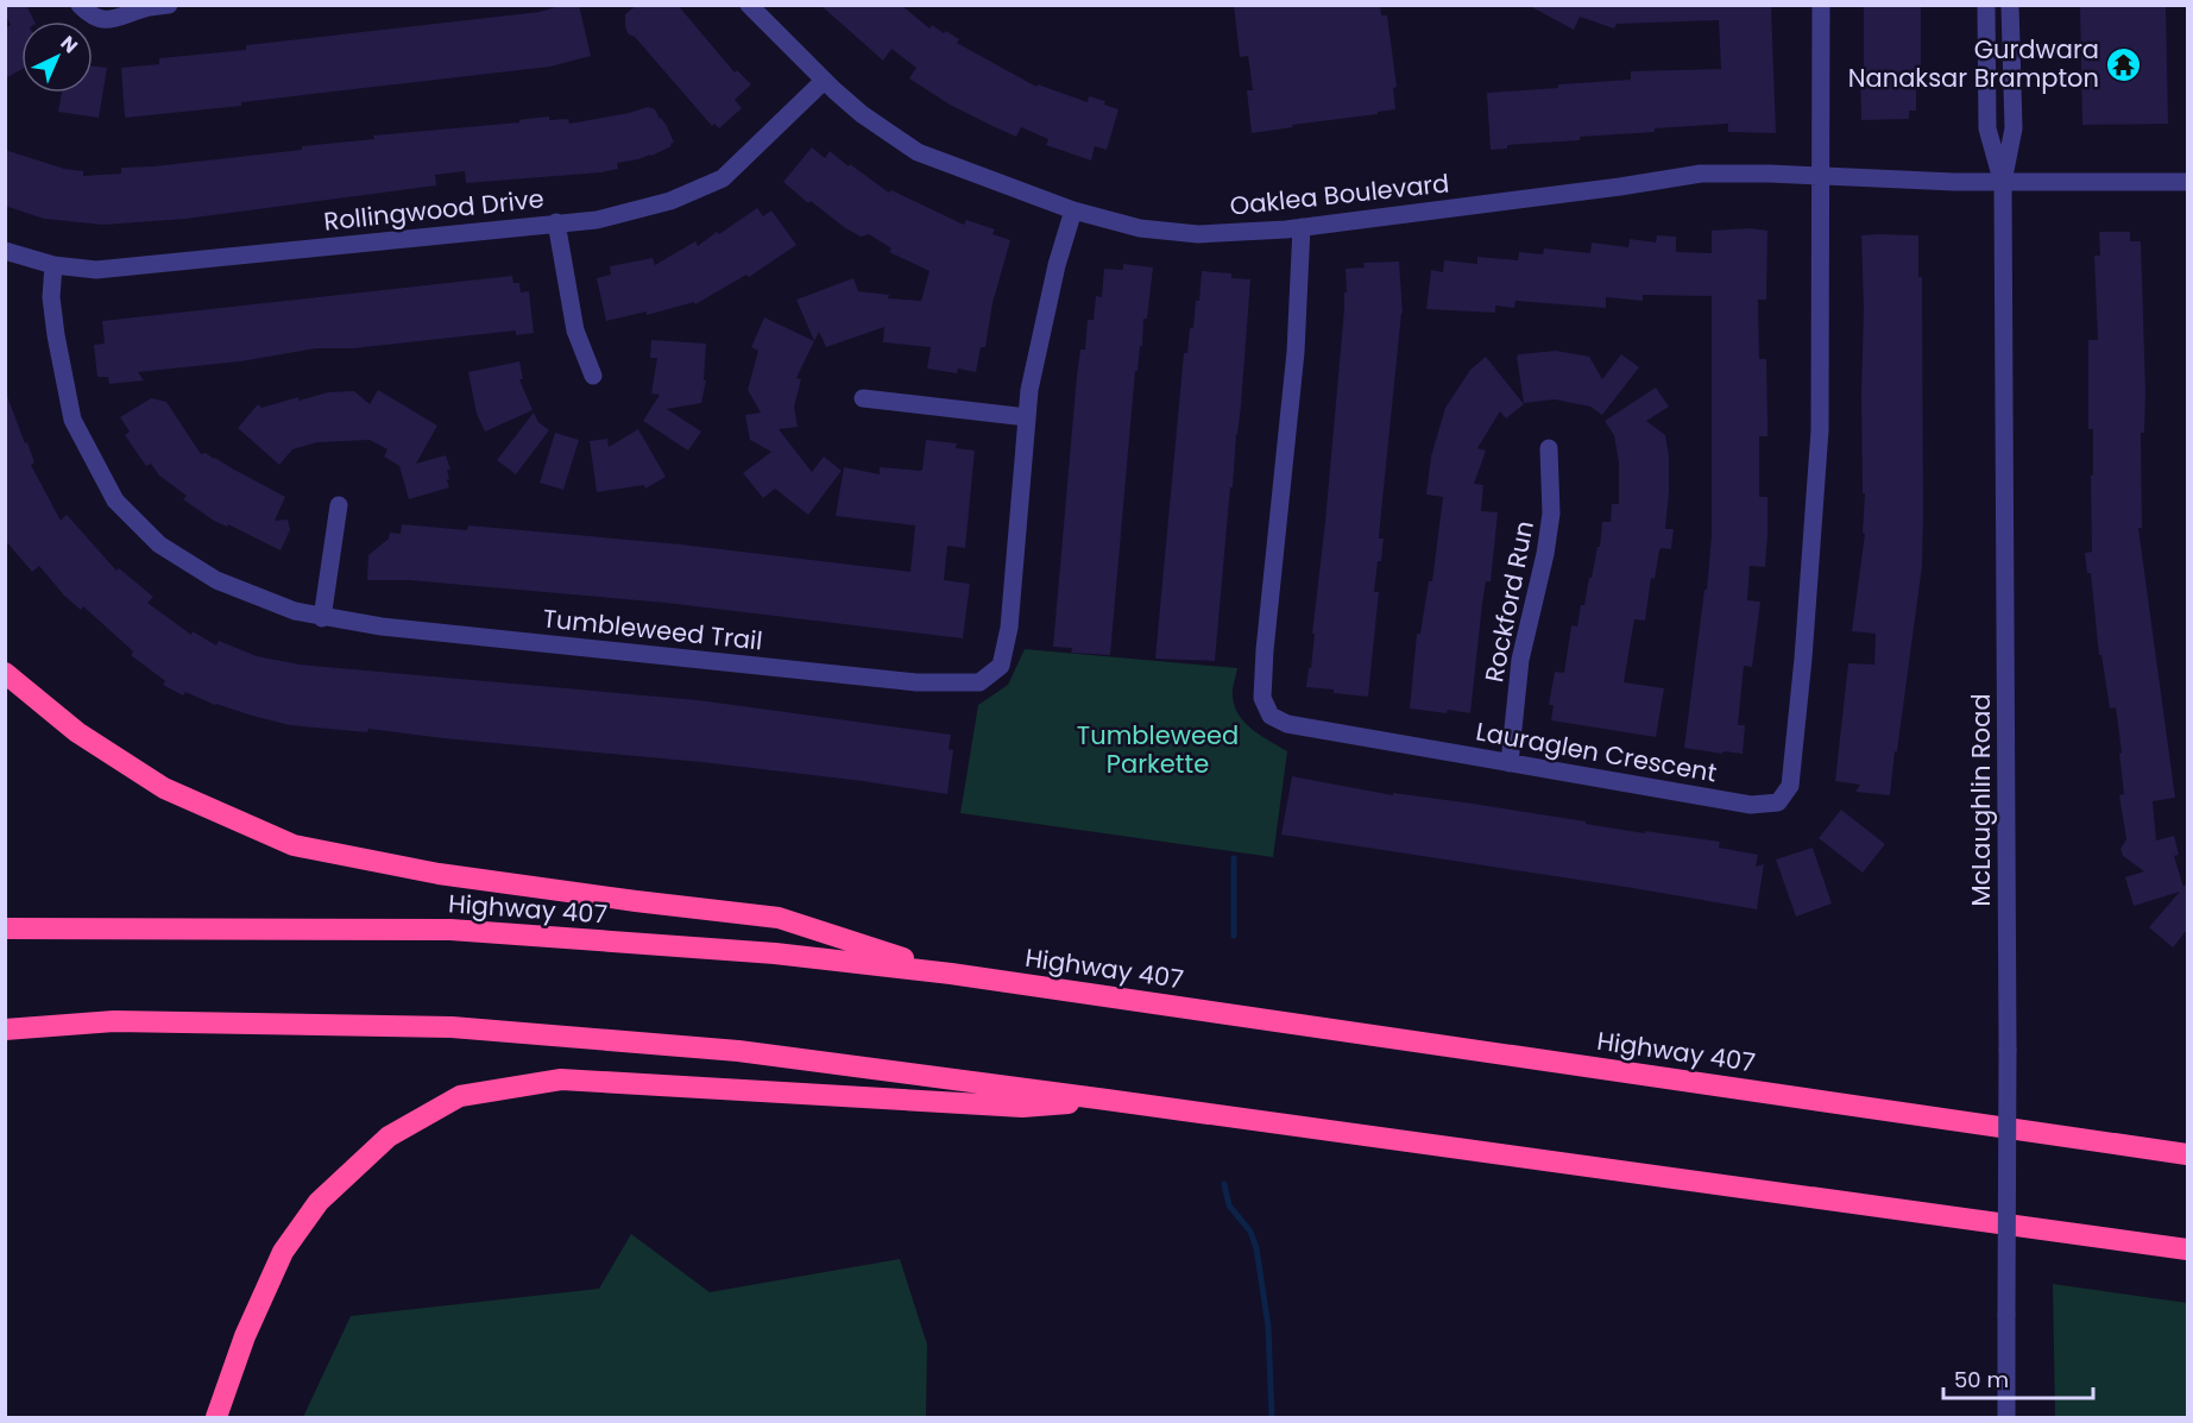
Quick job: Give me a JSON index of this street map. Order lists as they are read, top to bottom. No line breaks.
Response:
{"streets":{"highway":["Highway 407"],"street":["Oaklea Boulevard","Rollingwood Drive","Rockford Run","Tumbleweed Trail","Lauraglen Crescent","McLaughlin Road"]},"crossings":[["Oaklea Boulevard","Rollingwood Drive"],["Oaklea Boulevard","Tumbleweed Trail"],["Oaklea Boulevard","Lauraglen Crescent"],["Oaklea Boulevard","McLaughlin Road"],["Rollingwood Drive","Tumbleweed Trail"],["Rockford Run","Lauraglen Crescent"]],"parks":["Tumbleweed Parkette"],"places":{"temple":["Gurdwara Nanaksar Brampton"]},"scale_bar":"50 m","north":"top right"}
